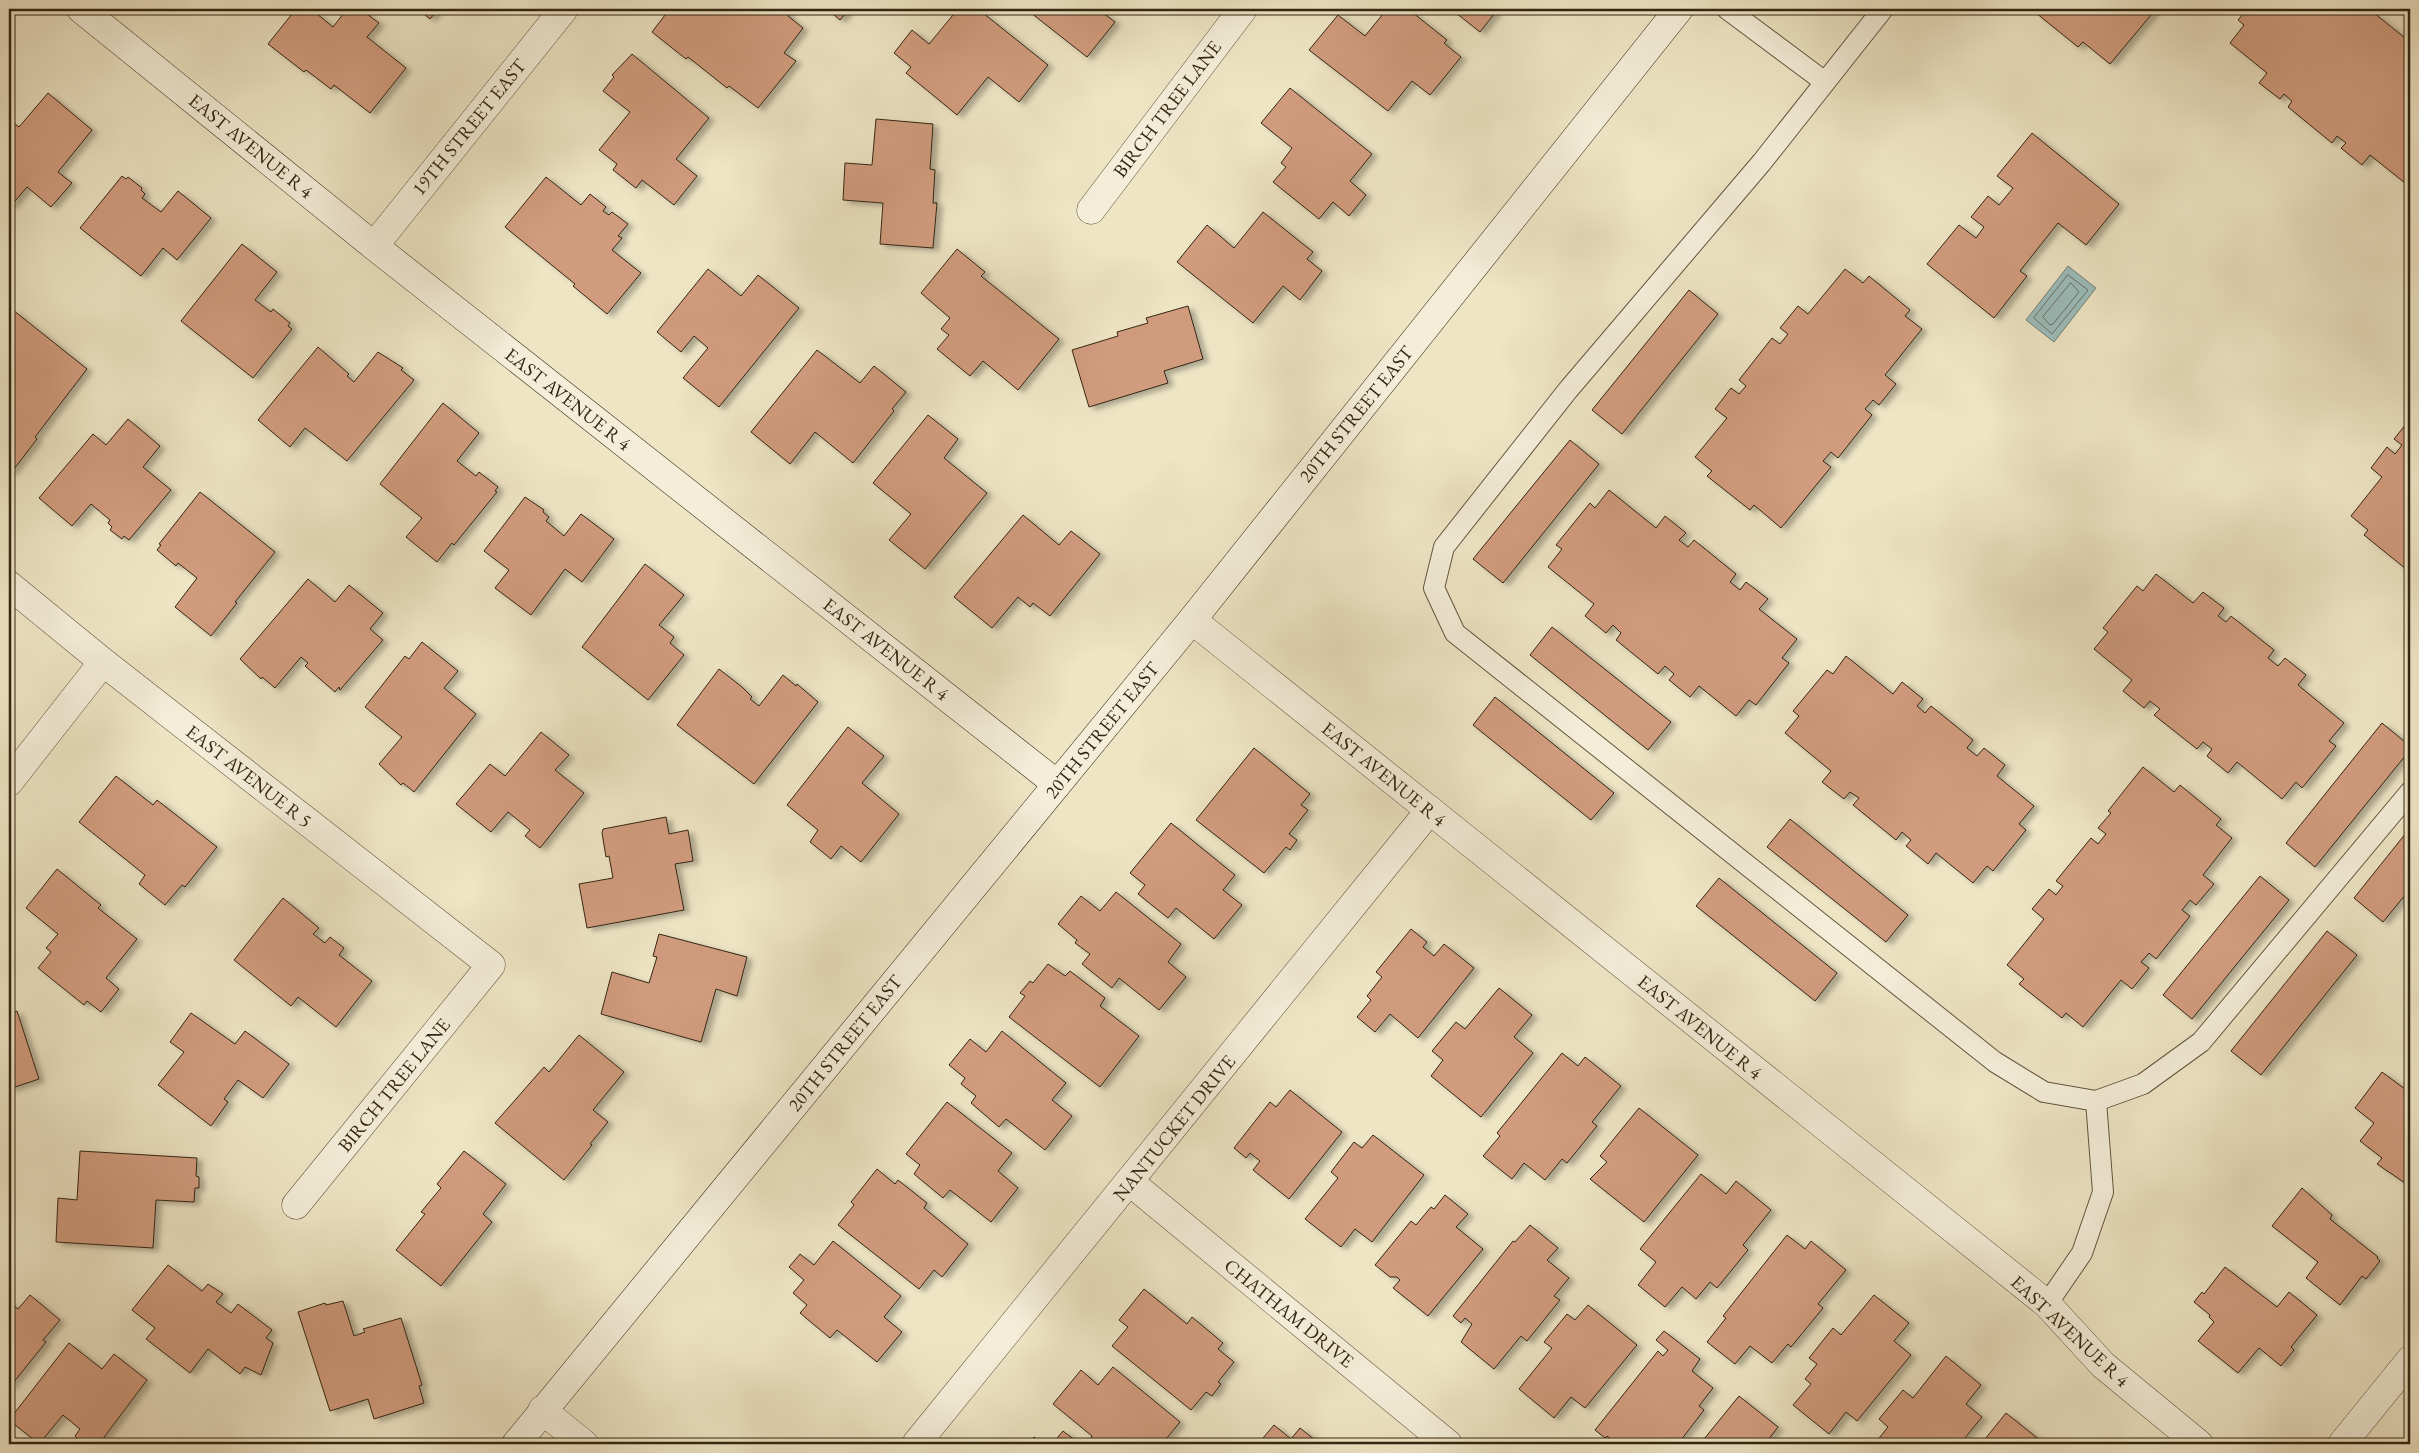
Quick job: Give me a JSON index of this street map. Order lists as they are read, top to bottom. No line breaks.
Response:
{"streets":{"street":["BIRCH TREE LANE","19TH STREET EAST","EAST AVENUE R 4","20TH STREET EAST","EAST AVENUE R 5","NANTUCKET DRIVE","CHATHAM DRIVE"]},"crossings":[["BIRCH TREE LANE","EAST AVENUE R 5"],["19TH STREET EAST","EAST AVENUE R 4"],["EAST AVENUE R 4","20TH STREET EAST"],["EAST AVENUE R 4","NANTUCKET DRIVE"],["NANTUCKET DRIVE","CHATHAM DRIVE"]]}
